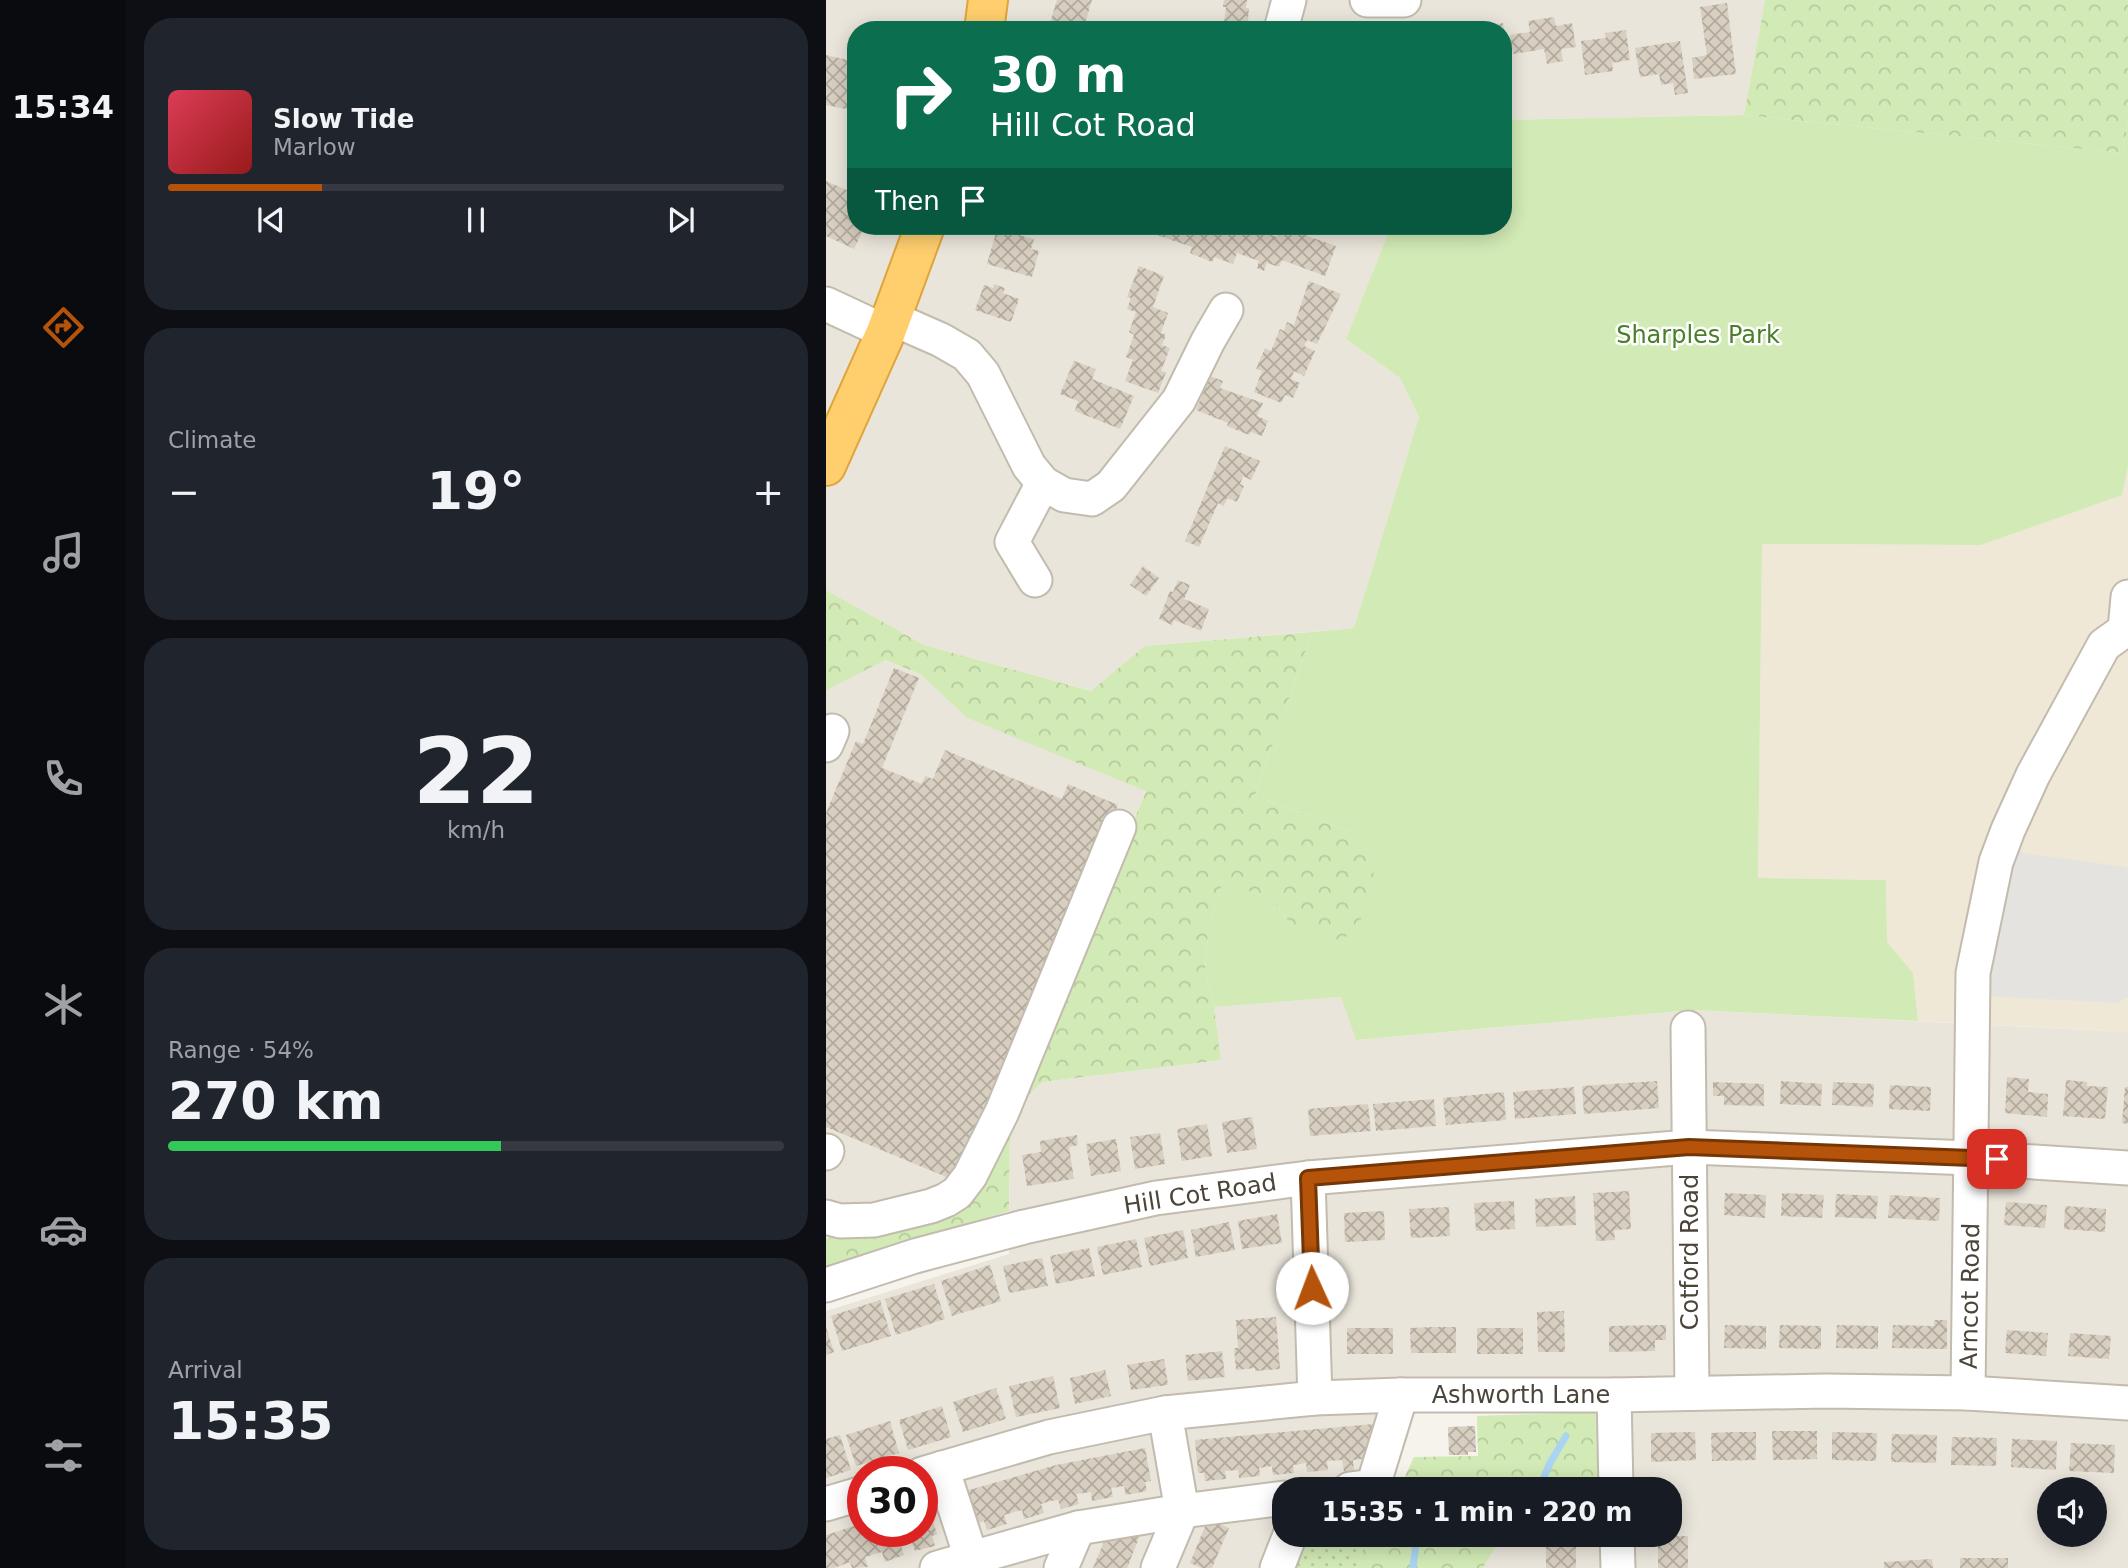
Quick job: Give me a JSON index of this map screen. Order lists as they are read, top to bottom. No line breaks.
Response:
{"streets":{"street":["Hill Cot Road","Cotford Road","Arncot Road","Ashworth Lane"]},"crossings":[["Hill Cot Road","Cotford Road"],["Hill Cot Road","Arncot Road"],["Cotford Road","Ashworth Lane"],["Arncot Road","Ashworth Lane"]],"parks":["Sharples Park"],"page":{"tabs":"15:34","turn":["30 m","Hill Cot Road"],"song":["Slow Tide","Marlow"],"then":"Then","tile":["Climate",["22","km/h"],["Range · 54%","270 km"],["Arrival","15:35"]],"heat":["−","19°","+"],"limit":"30","trip":"15:35 · 1 min · 220 m"}}
